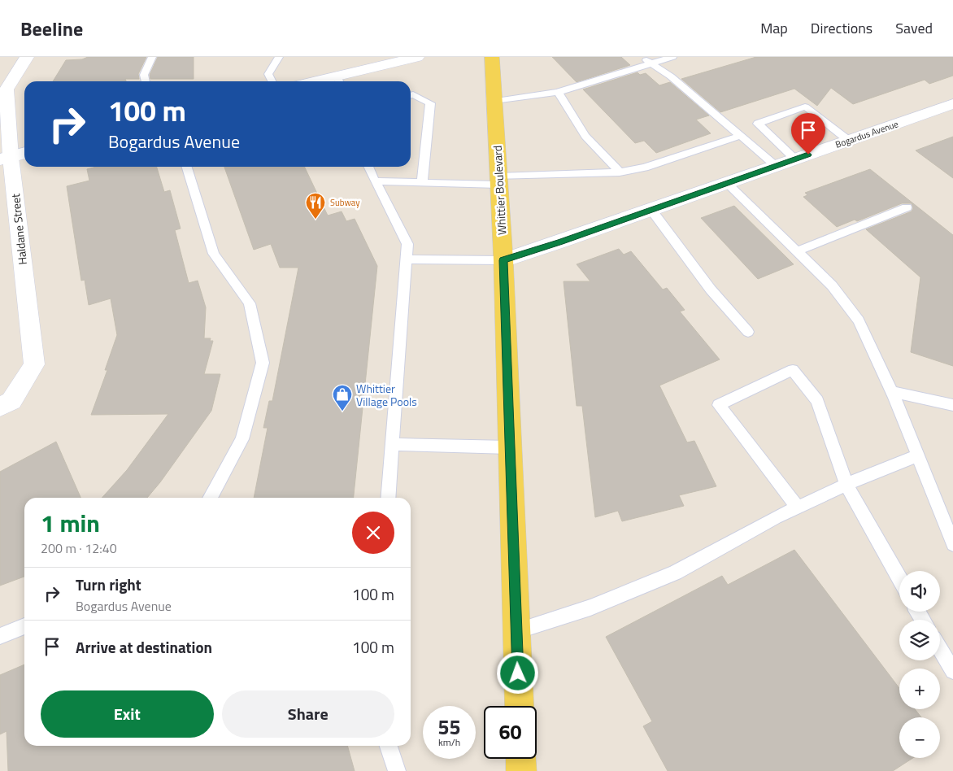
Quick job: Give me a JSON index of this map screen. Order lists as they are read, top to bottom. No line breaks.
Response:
{"streets":{"main road":["Whittier Boulevard"],"street":["Bogardus Avenue","Haldane Street"]},"crossings":[["Bogardus Avenue","Whittier Boulevard"]],"places":{"restaurant":["Subway"],"shop":["Whittier Village Pools"]},"page":{"header":"Beeline","nav":["Map","Directions","Saved"],"turn":["100 m","Bogardus Avenue"],"heading":["1 min","200 m · 12:40"],"list":[{"name":"Turn right","note":"Bogardus Avenue","value":"100 m"},{"name":"Arrive at destination","value":"100 m"}],"map_buttons":["+","−"],"buttons":["Exit","Share"],"speed":"55 km/h","limit":"60"}}
